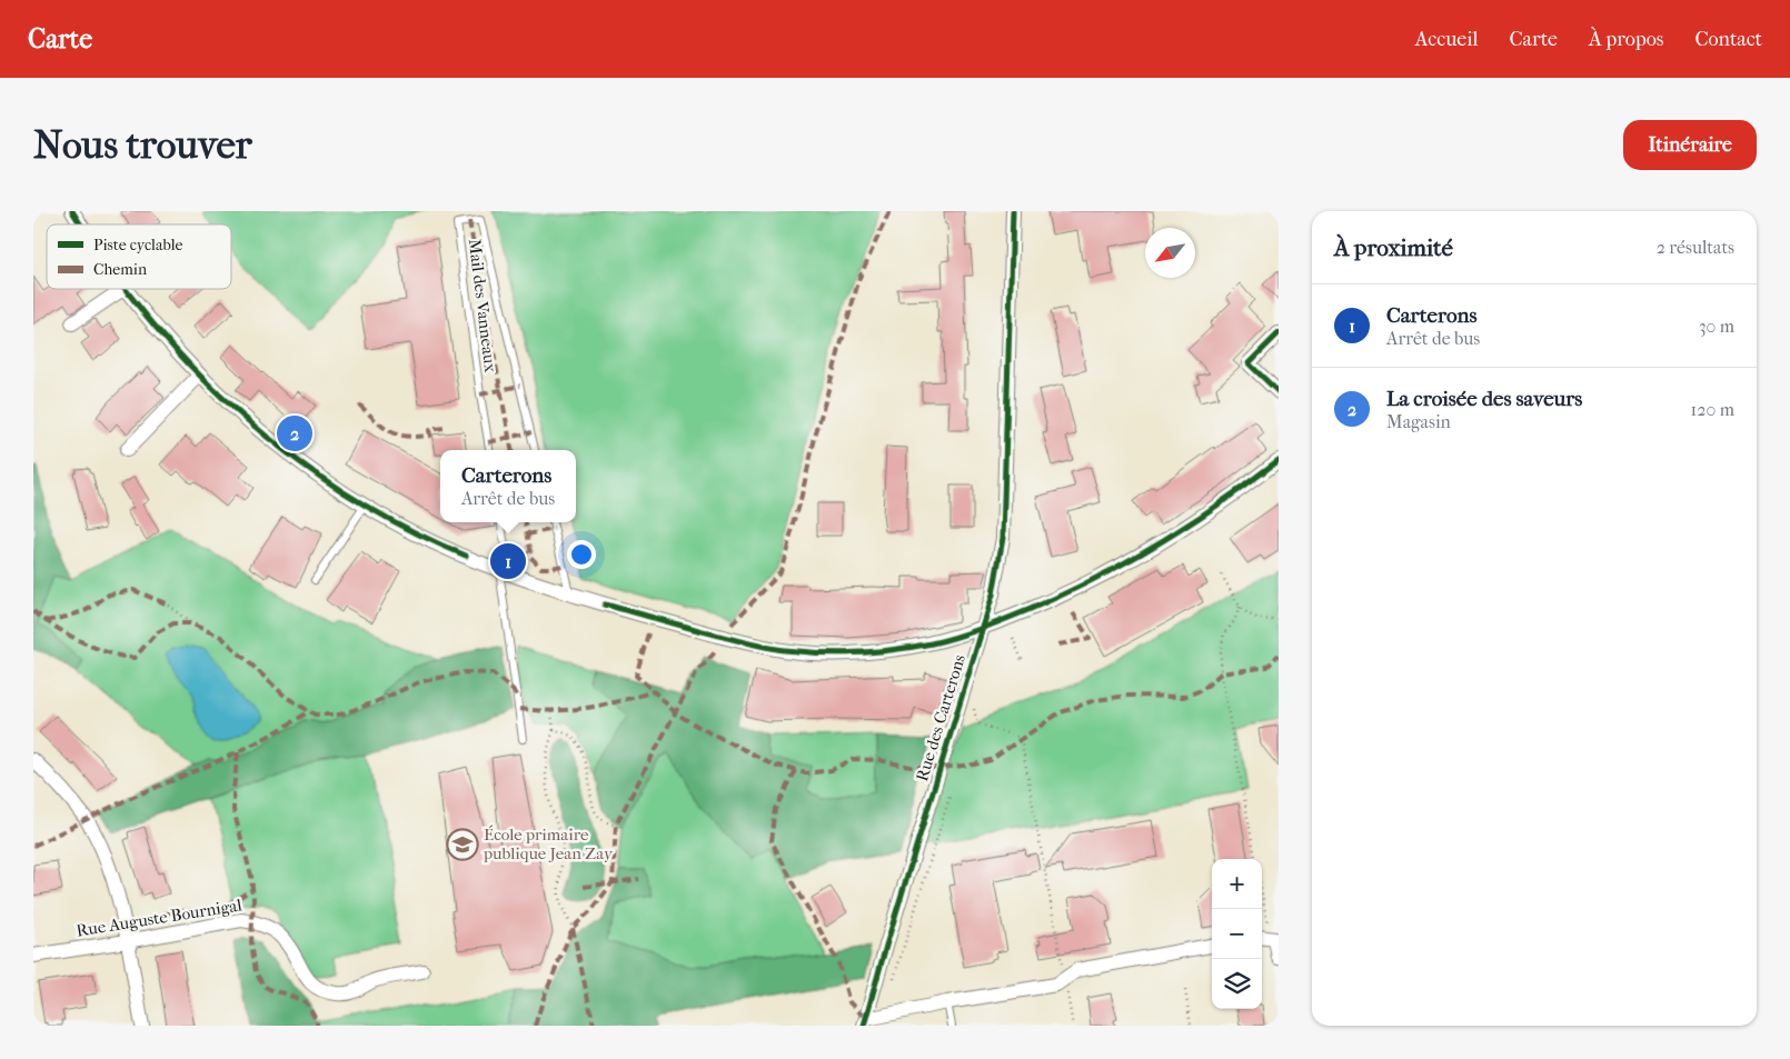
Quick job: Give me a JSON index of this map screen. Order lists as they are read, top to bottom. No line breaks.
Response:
{"streets":{"street":["Rue des Carterons","Rue Auguste Bournigal"],"lane":["Mail des Vanneaux"]},"places":{"school or university":["École primaire publique Jean Zay"]},"legend":["Piste cyclable","Chemin"],"north":"bottom left","page":{"header":"Carte","nav":["Accueil","Carte","À propos","Contact"],"buttons":"Itinéraire","title":"Nous trouver","heading":["À proximité","2 résultats"],"list":[{"mark":"1","name":"Carterons","note":"Arrêt de bus","value":"30 m"},{"mark":"2","name":"La croisée des saveurs","note":"Magasin","value":"120 m"}],"pins":["2","1"],"popup":["Carterons","Arrêt de bus"],"map_buttons":["+","−"]}}
